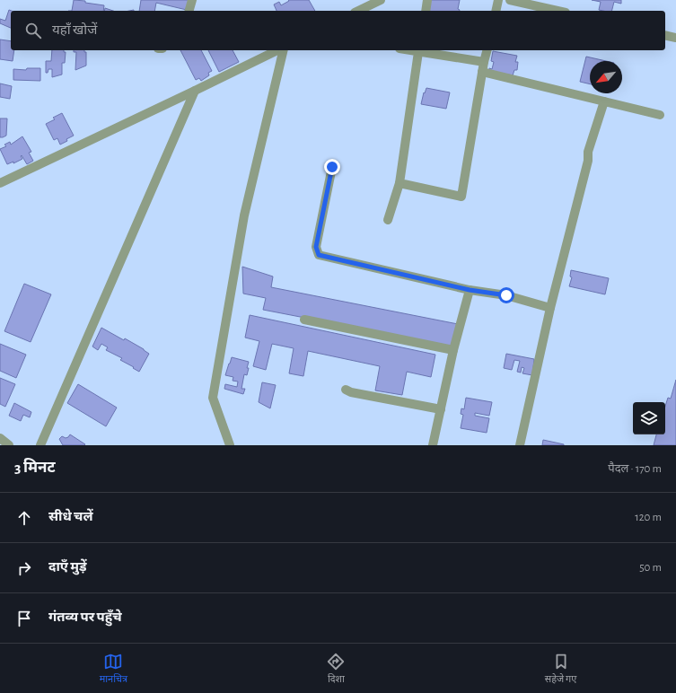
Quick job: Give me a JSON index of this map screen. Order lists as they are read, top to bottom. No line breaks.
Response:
{"north":"bottom left","page":{"search":"यहाँ खोजें","heading":["3 मिनट","पैदल · 170 m"],"list":[["सीधे चलें","120 m"],["दाएँ मुड़ें","50 m"],"गंतव्य पर पहुँचे"],"nav":["मानचित्र","दिशा","सहेजे गए"]}}
